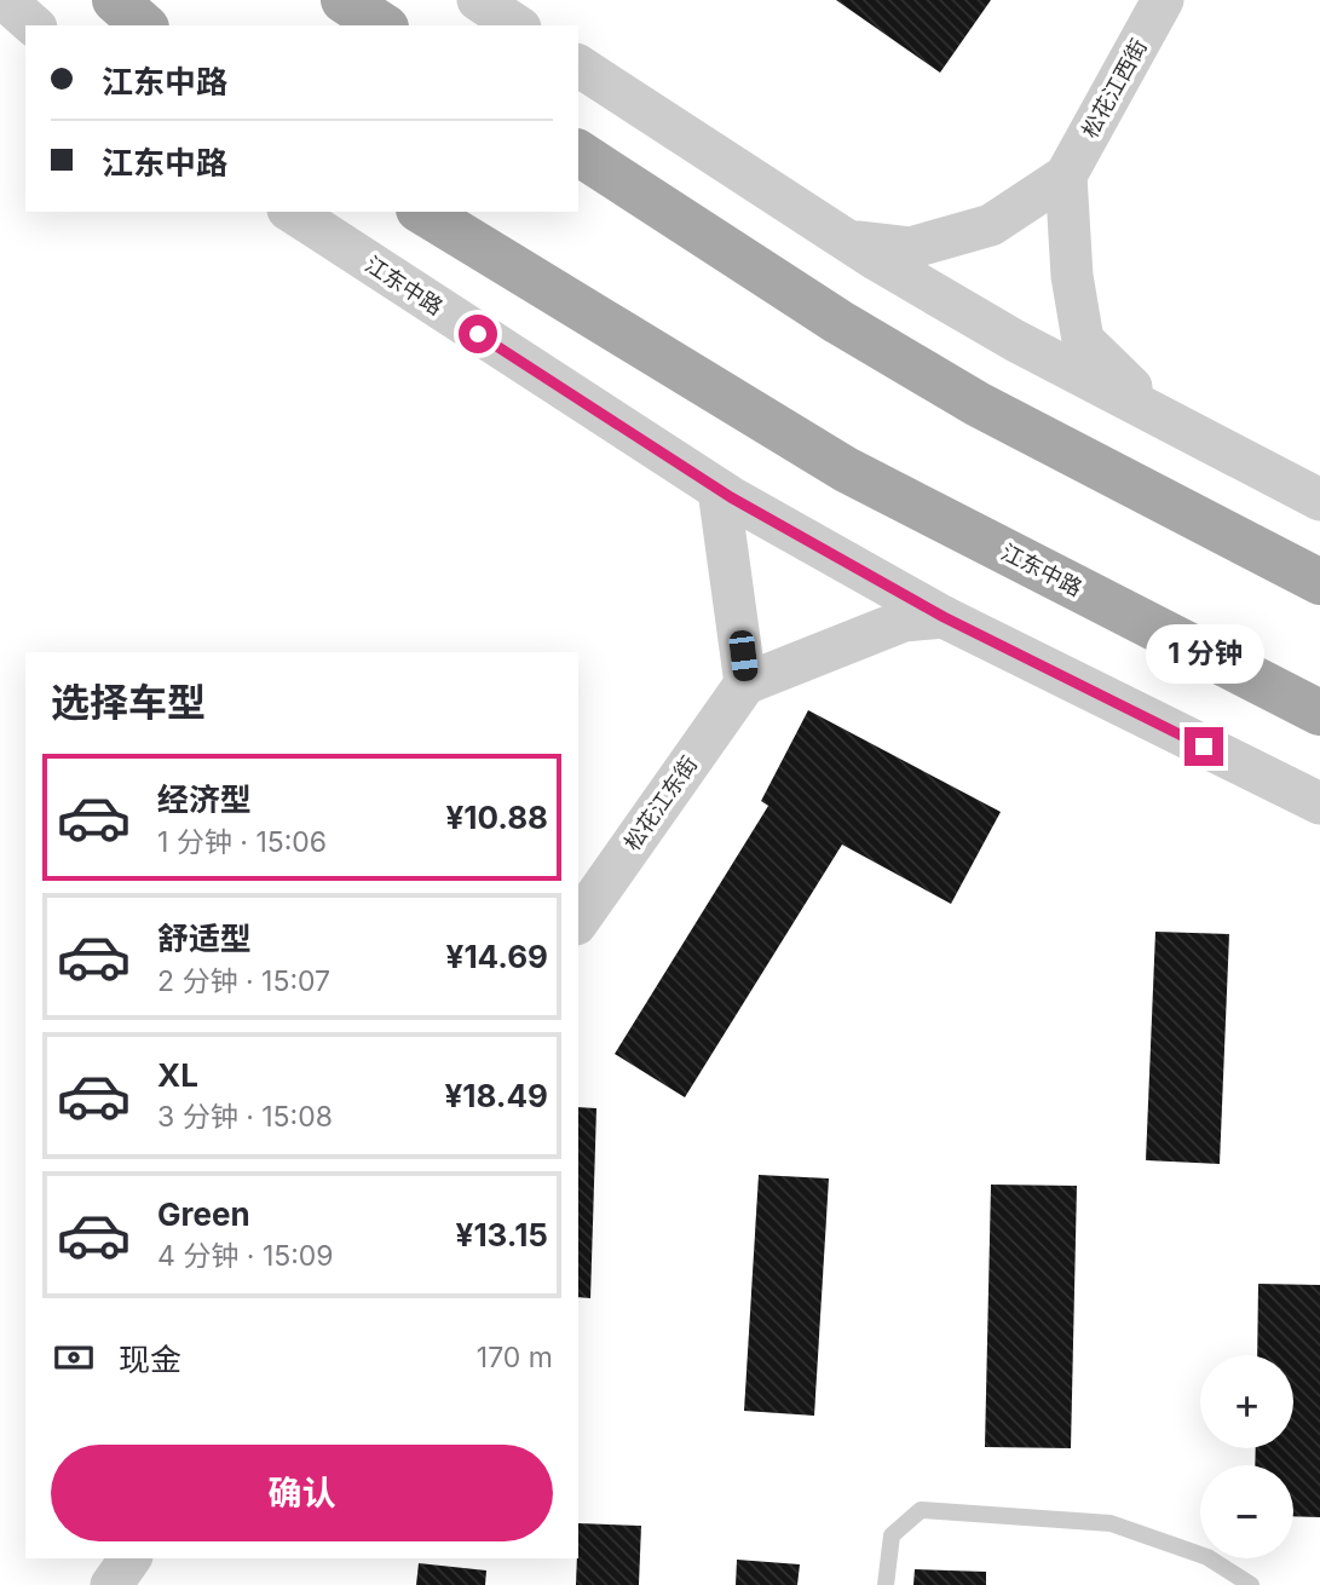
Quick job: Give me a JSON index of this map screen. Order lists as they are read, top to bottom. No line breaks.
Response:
{"streets":{"main road":["江东中路"],"street":["松花江西街","松花江东街"]},"page":{"banner":["江东中路","江东中路"],"bubble":"1 分钟","heading":"选择车型","list":[{"name":"经济型","note":"1 分钟 · 15:06","value":"¥10.88"},{"name":"舒适型","note":"2 分钟 · 15:07","value":"¥14.69"},{"name":"XL","note":"3 分钟 · 15:08","value":"¥18.49"},{"name":"Green","note":"4 分钟 · 15:09","value":"¥13.15"}],"pay":["现金","170 m"],"map_buttons":["+","−"],"buttons":"确认"}}
